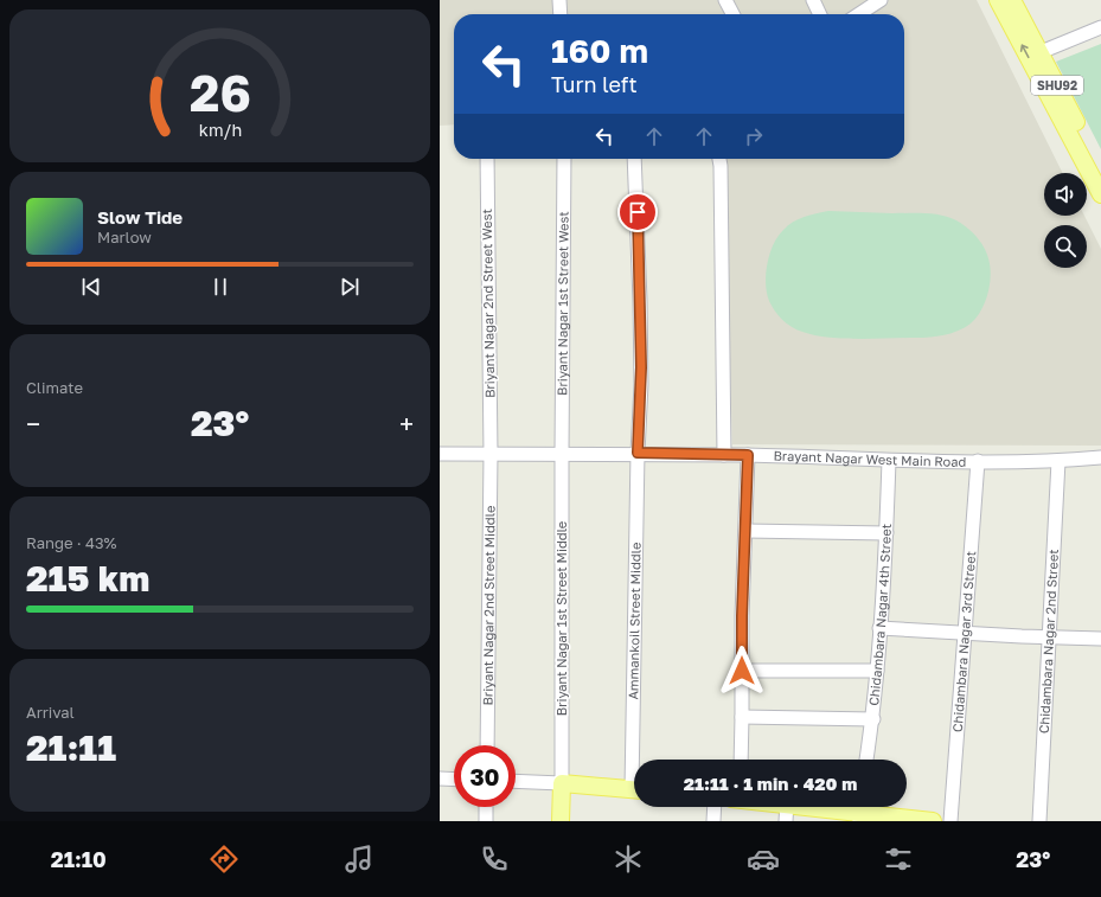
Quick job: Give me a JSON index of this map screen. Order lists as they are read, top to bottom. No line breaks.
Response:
{"streets":{"main road":["SHU92"],"street":["Briyant Nagar 2nd Street West","Briyant Nagar 1st Street West","Brayant Nagar West Main Road","Briyant Nagar 2nd Street Middle","Chidambara Nagar 4th Street","Briyant Nagar 1st Street Middle","Ammankoil Street Middle","Chidambara Nagar 3rd Street","Chidambara Nagar 2nd Street"]},"crossings":[["Briyant Nagar 2nd Street West","Brayant Nagar West Main Road"],["Briyant Nagar 2nd Street West","Briyant Nagar 2nd Street Middle"],["Briyant Nagar 1st Street West","Brayant Nagar West Main Road"],["Briyant Nagar 1st Street West","Briyant Nagar 1st Street Middle"],["Brayant Nagar West Main Road","Briyant Nagar 2nd Street Middle"],["Brayant Nagar West Main Road","Chidambara Nagar 4th Street"],["Brayant Nagar West Main Road","Briyant Nagar 1st Street Middle"],["Brayant Nagar West Main Road","Ammankoil Street Middle"],["Brayant Nagar West Main Road","Chidambara Nagar 3rd Street"],["Brayant Nagar West Main Road","Chidambara Nagar 2nd Street"]],"page":{"turn":["160 m","Turn left"],"song":["Slow Tide","Marlow"],"tile":["Climate",["Range · 43%","215 km"],["Arrival","21:11"]],"heat":["−","23°","+"],"limit":"30","trip":"21:11 · 1 min · 420 m","tabs":["21:10","23°"],"gauge":["26","km/h"]}}
